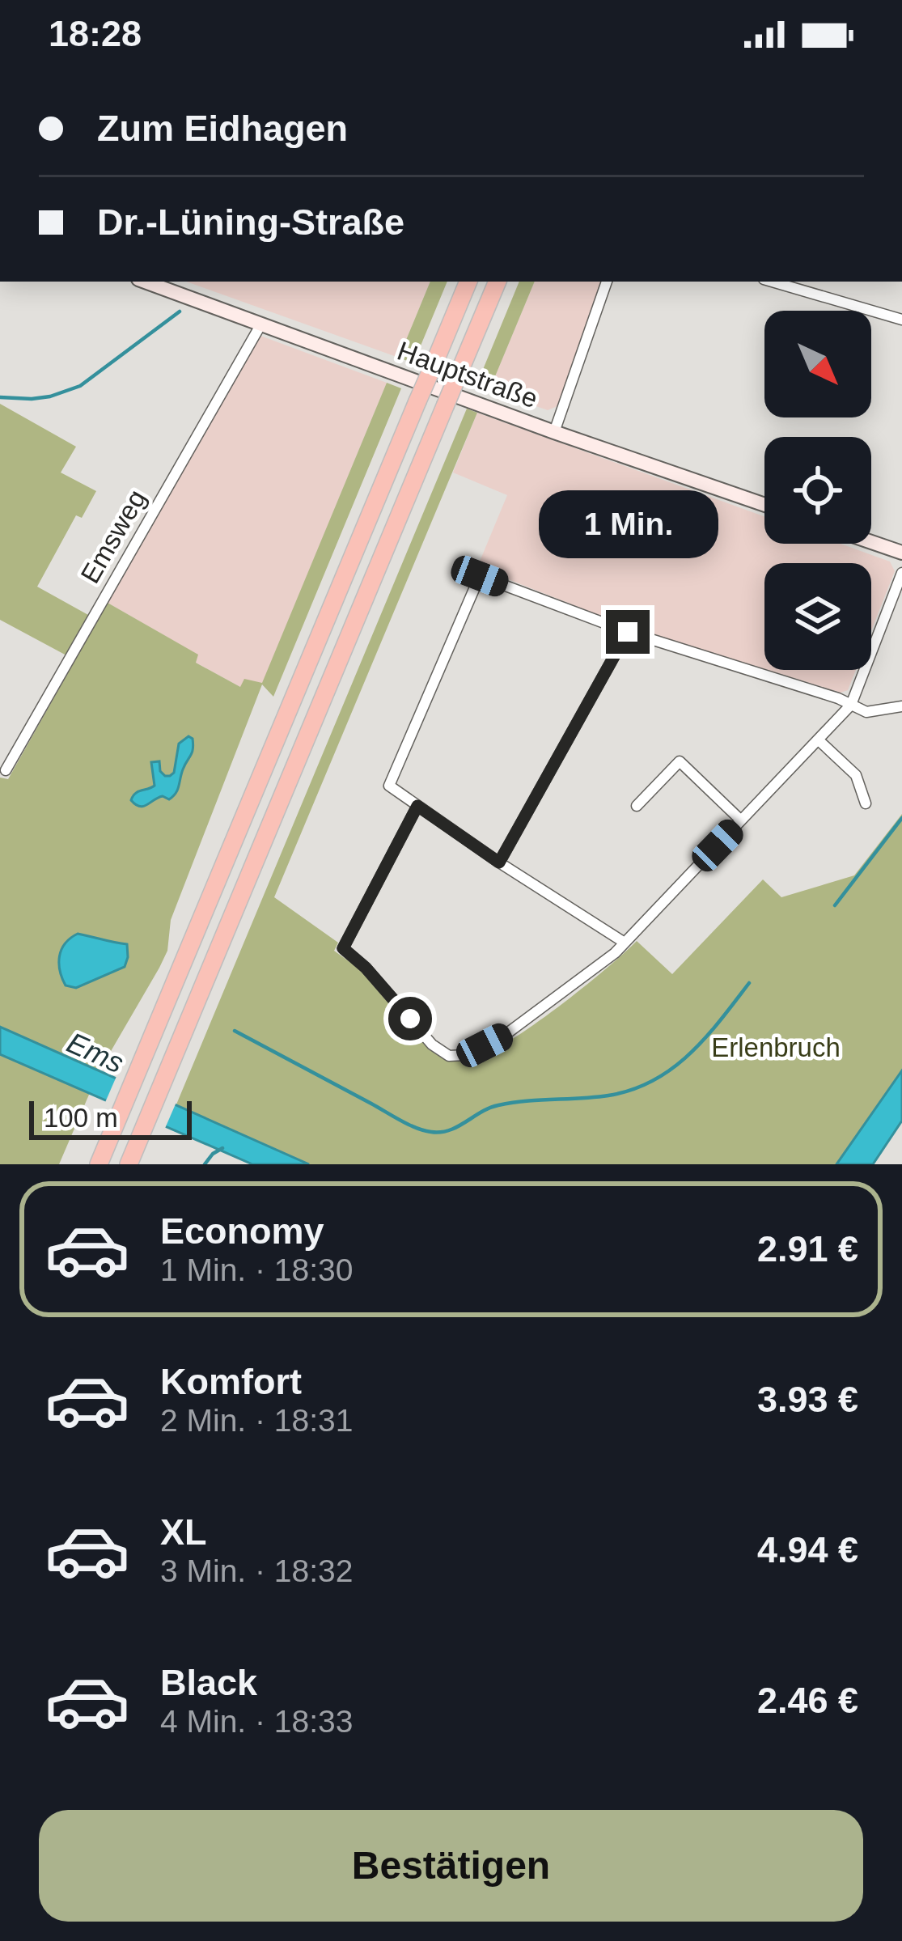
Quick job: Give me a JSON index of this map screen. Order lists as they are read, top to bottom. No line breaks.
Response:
{"streets":{"street":["Hauptstraße","Emsweg"]},"crossings":[["Hauptstraße","Emsweg"]],"water":["Ems"],"parks":["Erlenbruch"],"scale_bar":"100 m","north":"bottom right","page":{"status":"18:28","banner":["Zum Eidhagen","Dr.-Lüning-Straße"],"bubble":"1 Min.","scale":"100 m","list":[{"name":"Economy","note":"1 Min. · 18:30","value":"2.91 €"},{"name":"Komfort","note":"2 Min. · 18:31","value":"3.93 €"},{"name":"XL","note":"3 Min. · 18:32","value":"4.94 €"},{"name":"Black","note":"4 Min. · 18:33","value":"2.46 €"}],"buttons":"Bestätigen"}}
